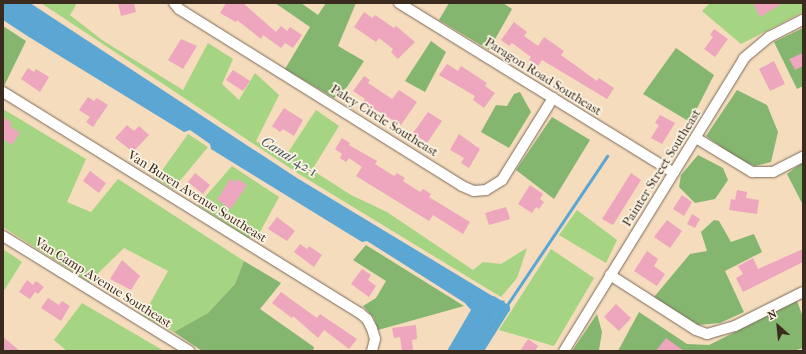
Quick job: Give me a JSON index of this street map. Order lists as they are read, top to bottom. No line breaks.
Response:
{"streets":{"street":["Paragon Road Southeast","Paley Circle Southeast","Painter Street Southeast","Van Buren Avenue Southeast","Van Camp Avenue Southeast"]},"crossings":[["Paragon Road Southeast","Paley Circle Southeast"],["Paragon Road Southeast","Painter Street Southeast"]],"water":["Canal 42-1"],"north":"top left"}
